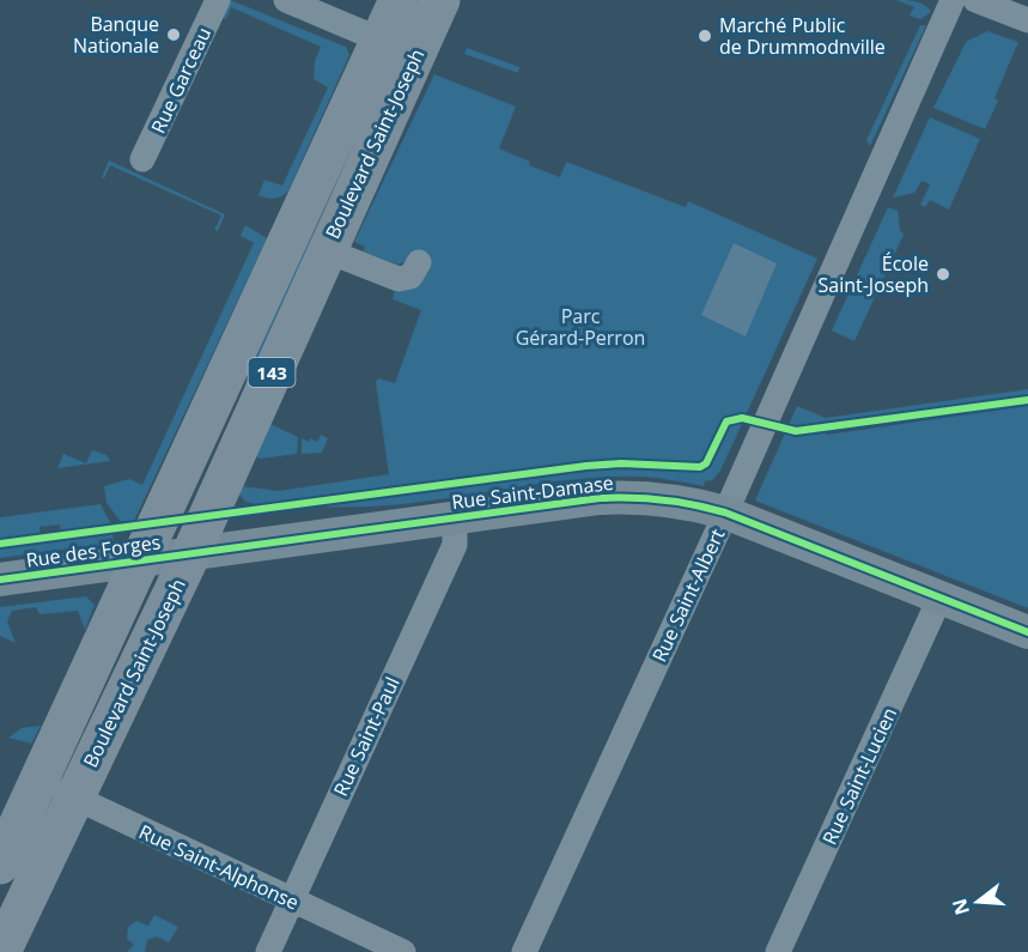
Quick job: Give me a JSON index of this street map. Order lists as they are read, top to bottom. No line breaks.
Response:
{"streets":{"main road":["Boulevard Saint-Joseph","143"],"street":["Rue Garceau","Rue Saint-Damase","Rue des Forges","Rue Saint-Albert","Rue Saint-Paul","Rue Saint-Lucien","Rue Saint-Alphonse"]},"crossings":[["Boulevard Saint-Joseph","Rue Saint-Damase"],["Boulevard Saint-Joseph","Rue des Forges"],["Boulevard Saint-Joseph","Rue Saint-Alphonse"],["Rue Saint-Damase","Rue des Forges"],["Rue Saint-Damase","Rue Saint-Albert"],["Rue Saint-Damase","Rue Saint-Paul"],["Rue Saint-Damase","Rue Saint-Lucien"],["Rue Saint-Paul","Rue Saint-Alphonse"]],"parks":["Parc Gérard-Perron"],"places":["Banque Nationale","Marché Public de Drummodnville","École Saint-Joseph"],"north":"left"}
